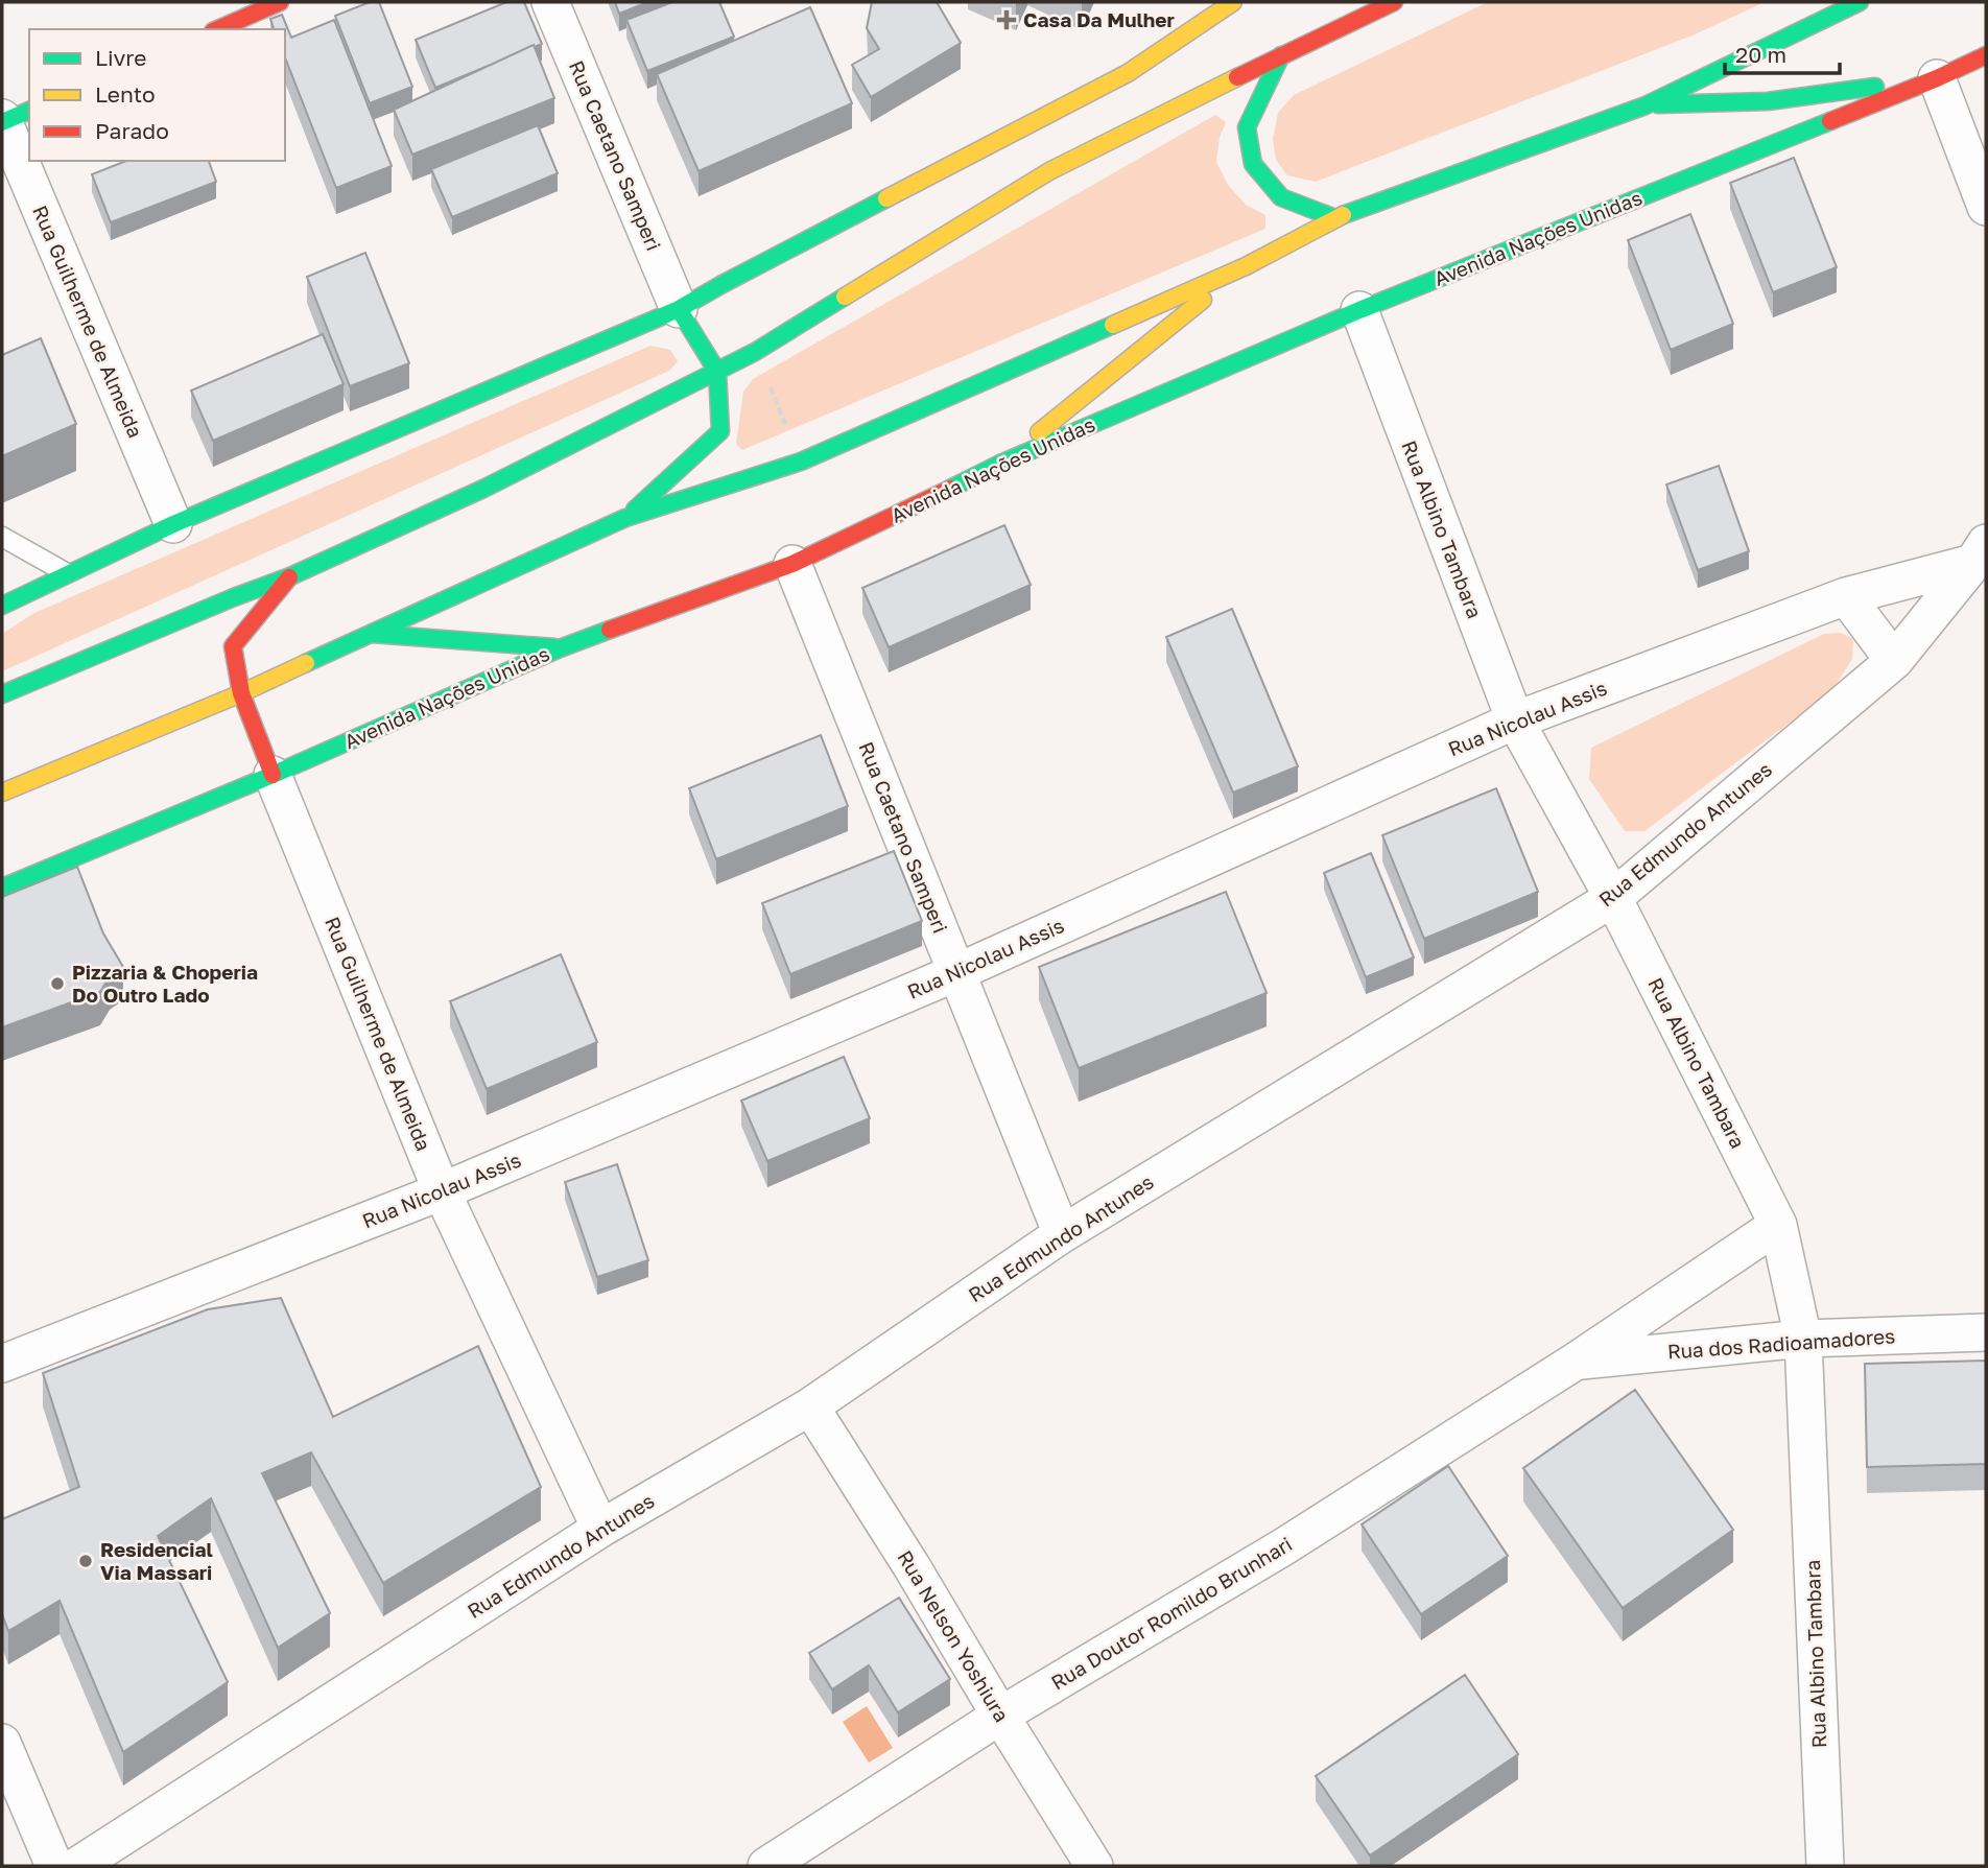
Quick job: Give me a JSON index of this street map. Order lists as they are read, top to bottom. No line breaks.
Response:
{"streets":{"main road":["Avenida Nações Unidas"],"street":["Rua Caetano Samperi","Rua Guilherme de Almeida","Rua Albino Tambara","Rua Nicolau Assis","Rua Edmundo Antunes","Rua dos Radioamadores","Rua Doutor Romildo Brunhari","Rua Nelson Yoshiura"]},"crossings":[["Rua Caetano Samperi","Avenida Nações Unidas"],["Rua Caetano Samperi","Rua Nicolau Assis"],["Rua Caetano Samperi","Rua Edmundo Antunes"],["Avenida Nações Unidas","Rua Guilherme de Almeida"],["Avenida Nações Unidas","Rua Albino Tambara"],["Rua Guilherme de Almeida","Rua Nicolau Assis"],["Rua Guilherme de Almeida","Rua Edmundo Antunes"],["Rua Albino Tambara","Rua Nicolau Assis"],["Rua Albino Tambara","Rua Edmundo Antunes"],["Rua Albino Tambara","Rua dos Radioamadores"],["Rua Albino Tambara","Rua Doutor Romildo Brunhari"],["Rua Nicolau Assis","Rua Edmundo Antunes"],["Rua Edmundo Antunes","Rua Nelson Yoshiura"],["Rua dos Radioamadores","Rua Doutor Romildo Brunhari"],["Rua Doutor Romildo Brunhari","Rua Nelson Yoshiura"]],"places":{"health":["Casa Da Mulher"],"other":["Pizzaria & Choperia Do Outro Lado","Residencial Via Massari"]},"legend":["Livre","Lento","Parado"],"scale_bar":"20 m"}
